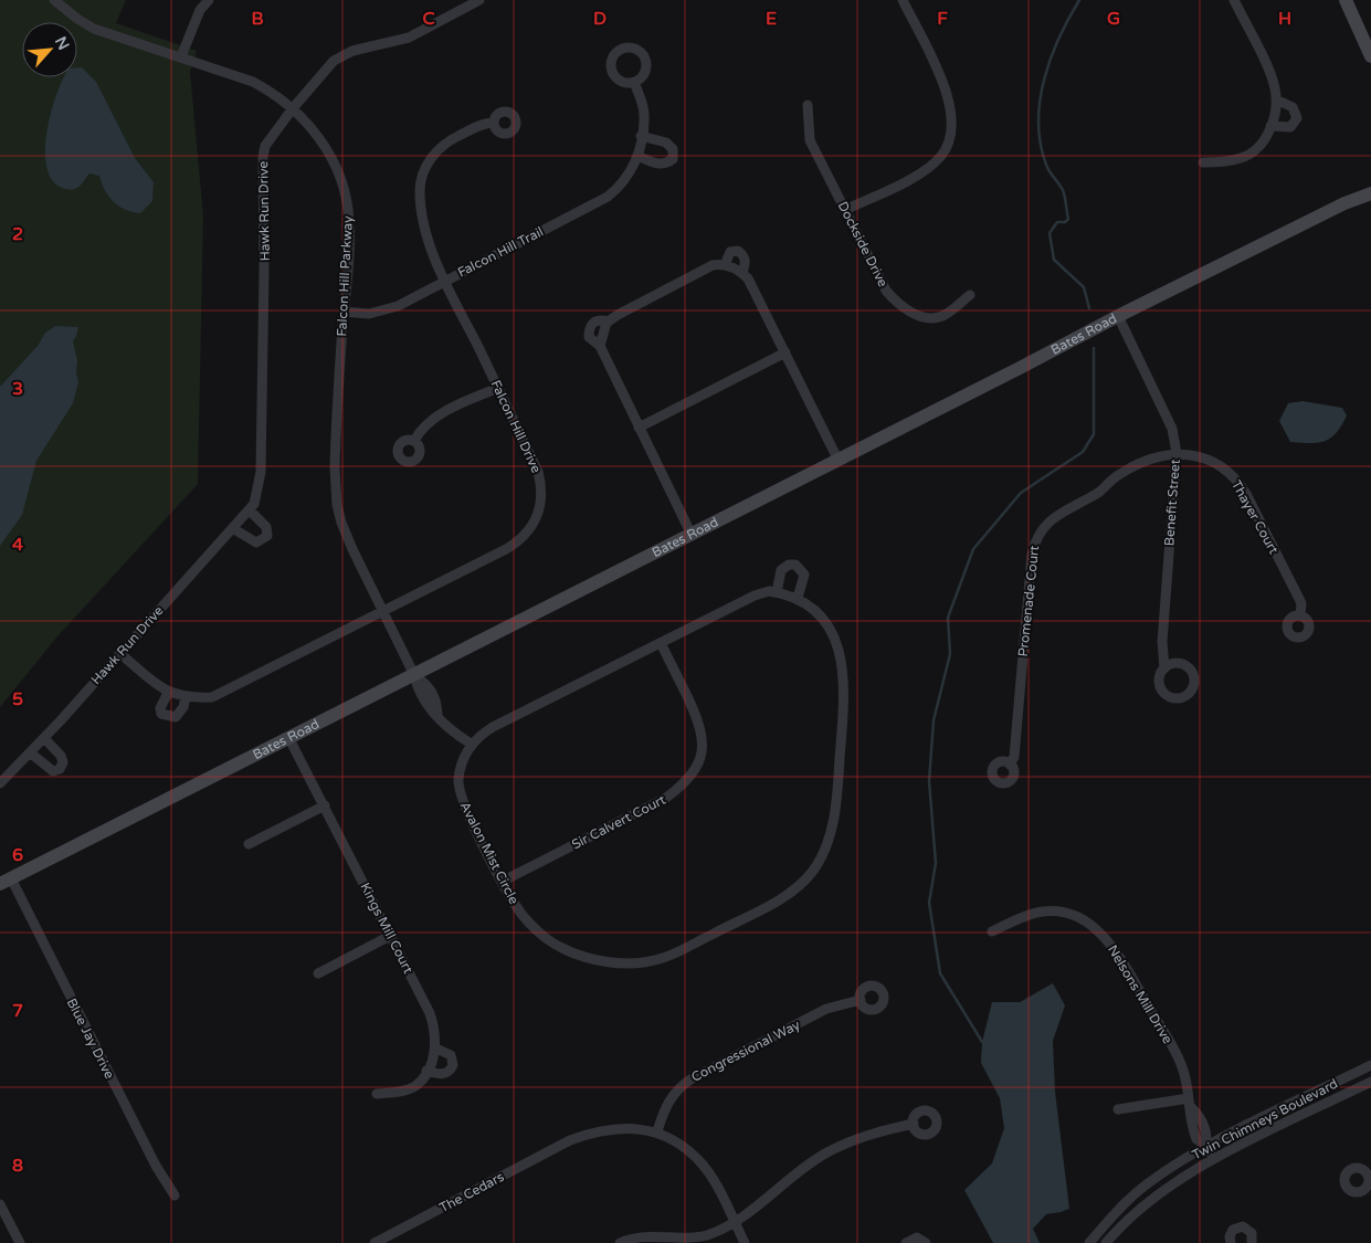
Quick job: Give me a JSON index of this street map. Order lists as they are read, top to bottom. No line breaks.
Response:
{"streets":{"street":["Hawk Run Drive","Dockside Drive","Falcon Hill Trail","Falcon Hill Parkway","Bates Road","Falcon Hill Drive","Benefit Street","Thayer Court","Promenade Court","Sir Calvert Court","Avalon Mist Circle","Kings Mill Court","Nelsons Mill Drive","Blue Jay Drive","Congressional Way","Twin Chimneys Boulevard","The Cedars"]},"crossings":[["Hawk Run Drive","Falcon Hill Parkway"],["Hawk Run Drive","Falcon Hill Drive"],["Falcon Hill Trail","Falcon Hill Parkway"],["Falcon Hill Trail","Falcon Hill Drive"],["Falcon Hill Parkway","Bates Road"],["Falcon Hill Parkway","Falcon Hill Drive"],["Falcon Hill Parkway","Avalon Mist Circle"],["Bates Road","Benefit Street"],["Bates Road","Kings Mill Court"],["Bates Road","Blue Jay Drive"],["Benefit Street","Thayer Court"],["Benefit Street","Promenade Court"],["Thayer Court","Promenade Court"],["Sir Calvert Court","Avalon Mist Circle"],["Nelsons Mill Drive","Twin Chimneys Boulevard"],["Congressional Way","The Cedars"]],"north":"top right","grid":{"columns":["B","C","D","E","F","G","H"],"rows":["2","3","4","5","6","7","8"]}}
